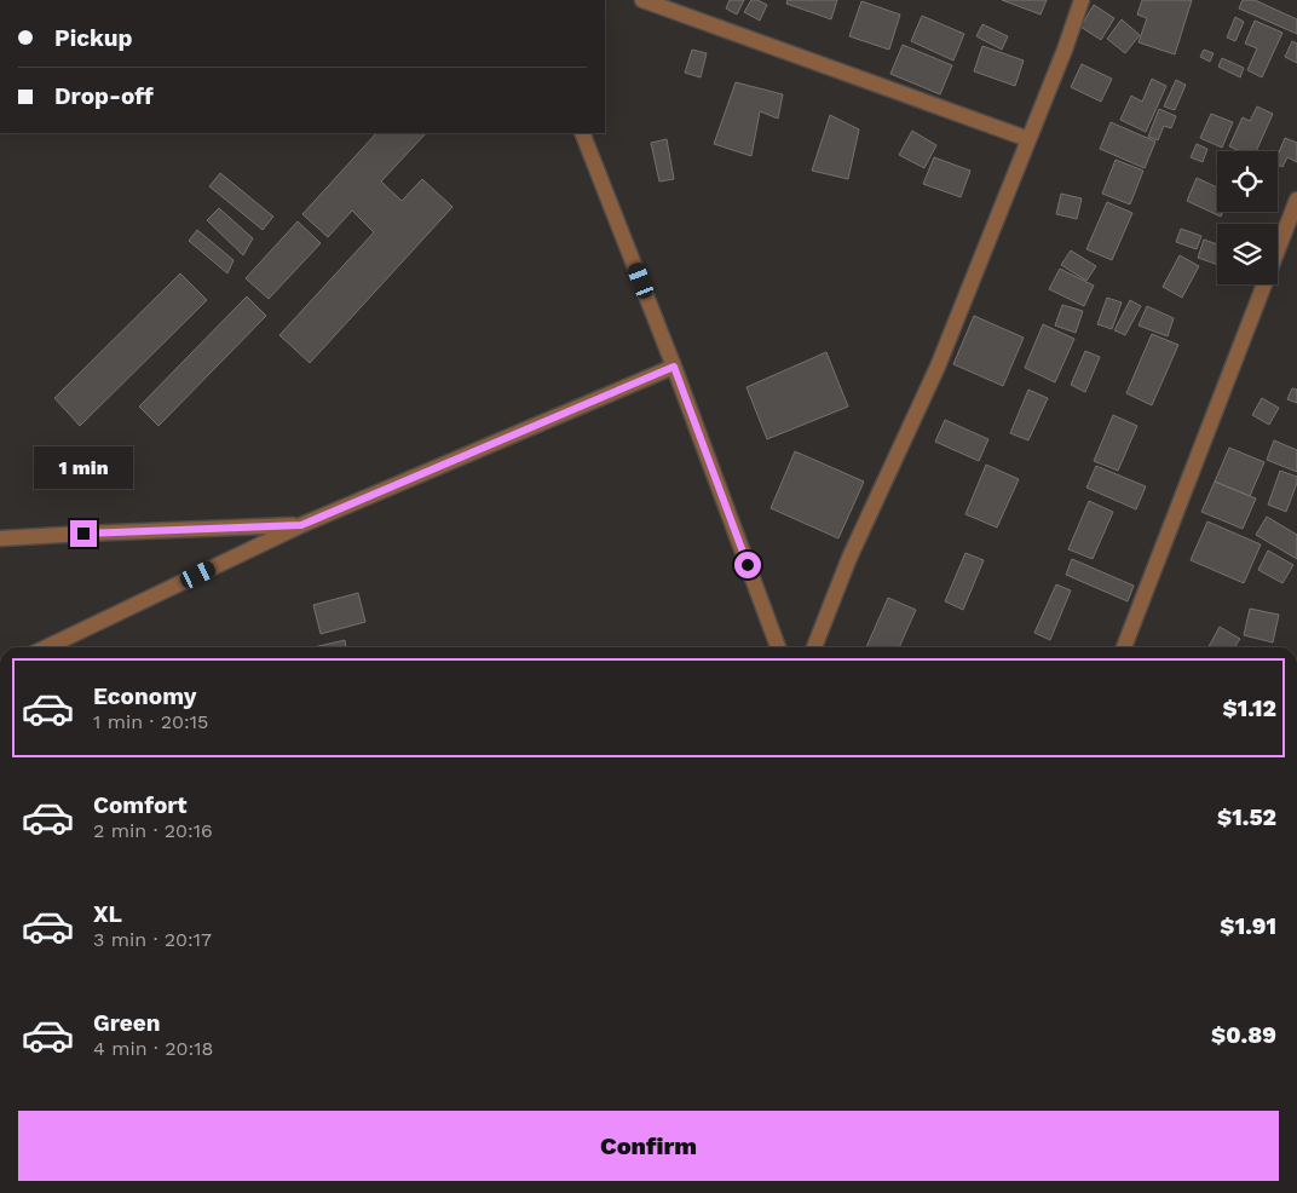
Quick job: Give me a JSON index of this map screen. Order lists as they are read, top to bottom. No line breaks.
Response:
{"page":{"banner":["Pickup","Drop-off"],"bubble":"1 min","list":[{"name":"Economy","note":"1 min · 20:15","value":"$1.12"},{"name":"Comfort","note":"2 min · 20:16","value":"$1.52"},{"name":"XL","note":"3 min · 20:17","value":"$1.91"},{"name":"Green","note":"4 min · 20:18","value":"$0.89"}],"buttons":"Confirm"}}
